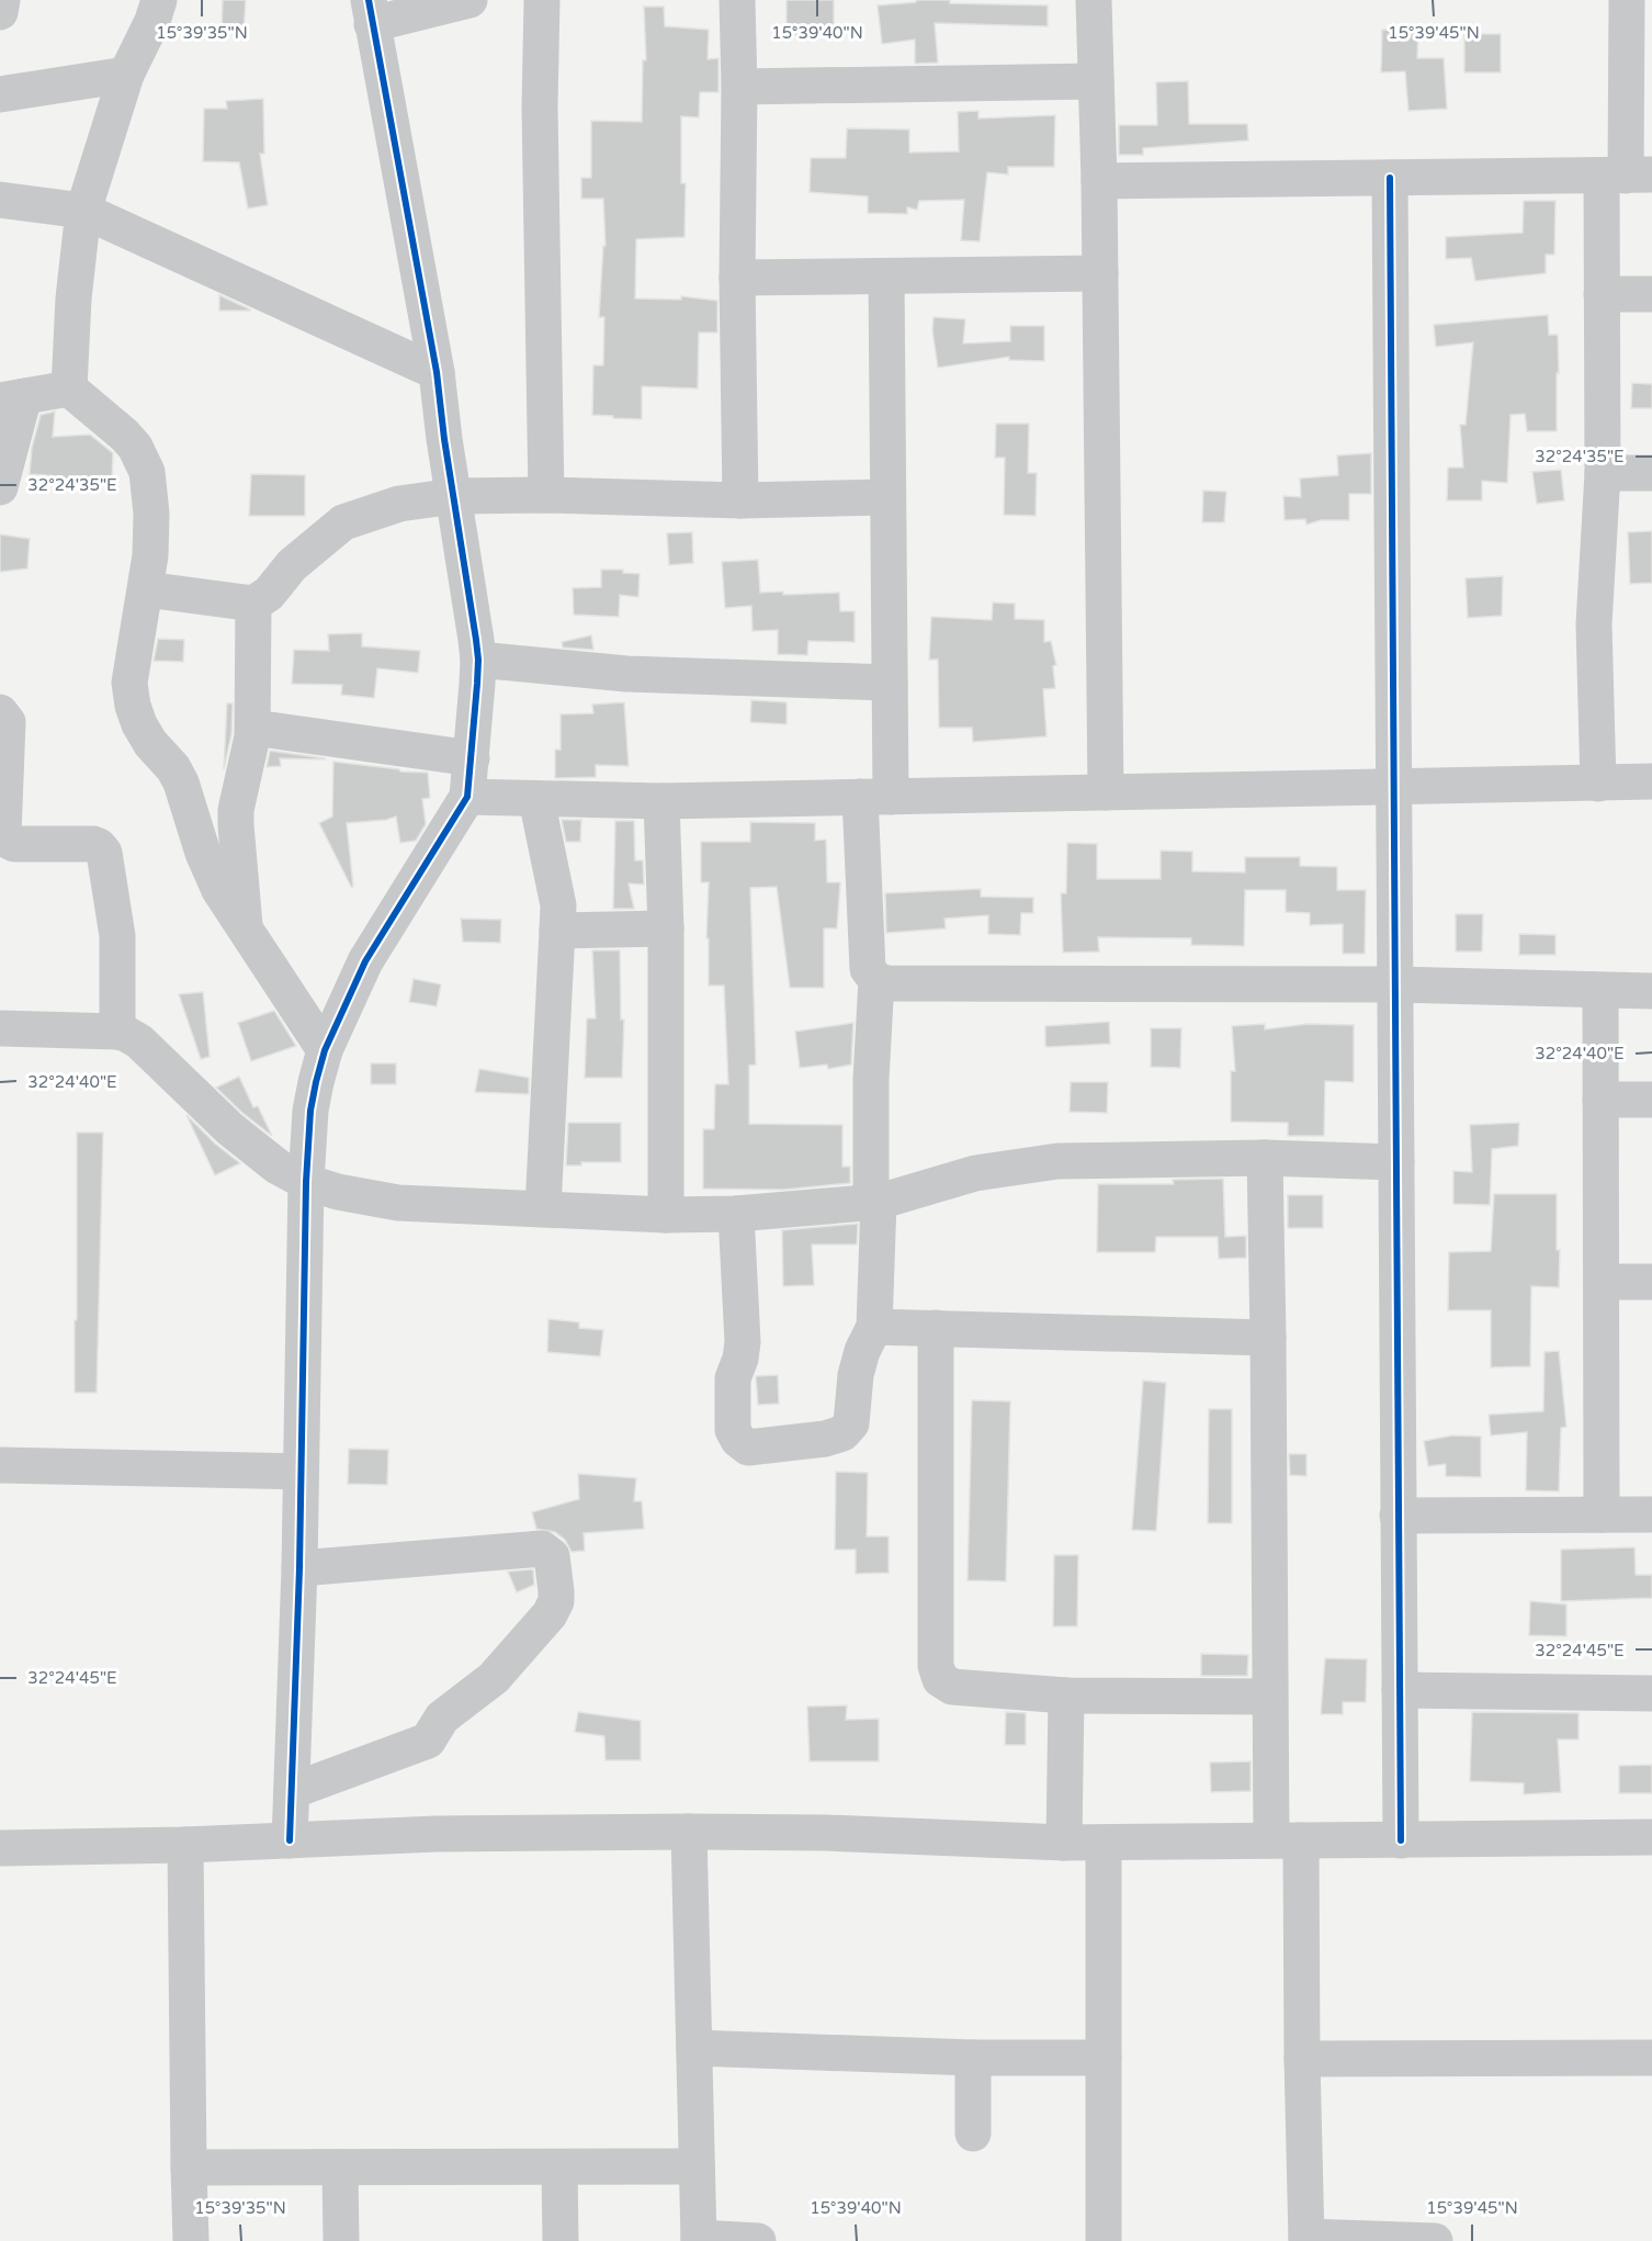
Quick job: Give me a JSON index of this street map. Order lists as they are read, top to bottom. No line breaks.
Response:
{"coordinates":["15°39'35\"N","15°39'40\"N","15°39'45\"N","32°24'35\"E","32°24'40\"E","32°24'45\"E"]}
